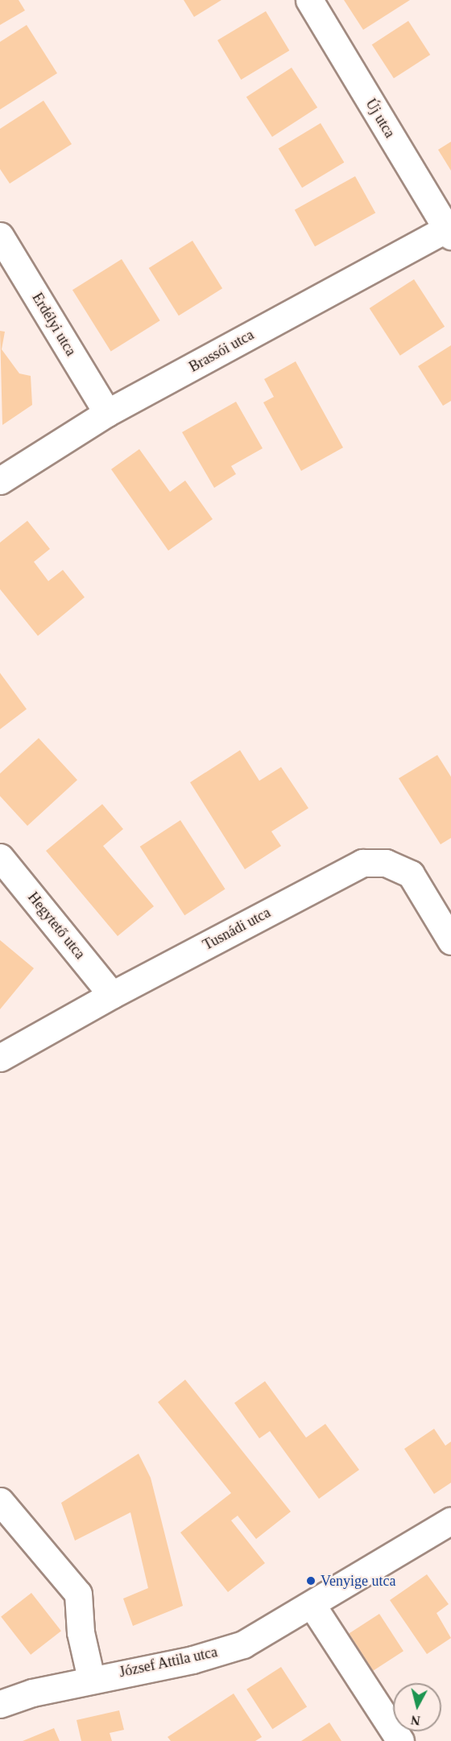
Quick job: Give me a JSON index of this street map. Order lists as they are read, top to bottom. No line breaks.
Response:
{"streets":{"street":["Új utca","Erdélyi utca","Brassói utca","Hegytető utca","Tusnádi utca","József Attila utca"]},"crossings":[["Új utca","Brassói utca"],["Erdélyi utca","Brassói utca"],["Hegytető utca","Tusnádi utca"]],"places":["Venyige utca"],"north":"bottom"}
